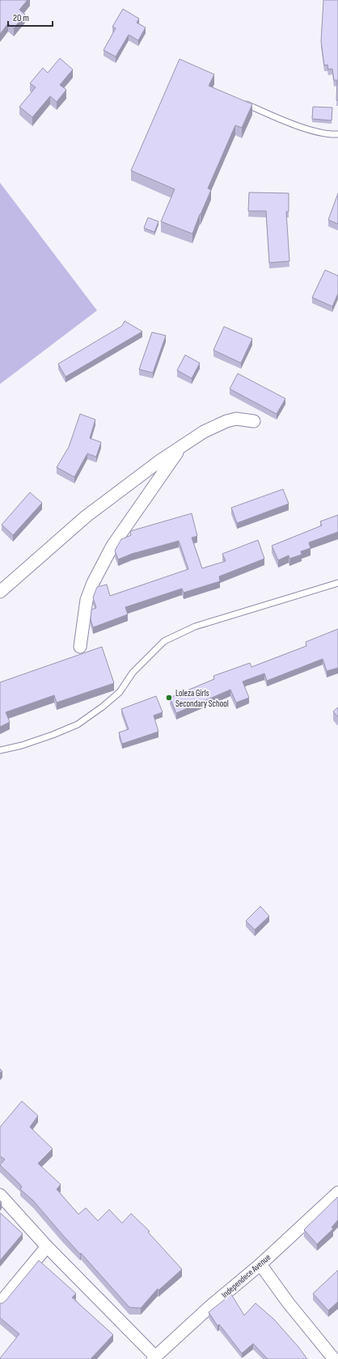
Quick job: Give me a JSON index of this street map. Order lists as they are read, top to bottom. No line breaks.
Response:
{"streets":{"street":["Independece Avenue"]},"places":["Loleza Girls Secondary School"],"scale_bar":"20 m"}
